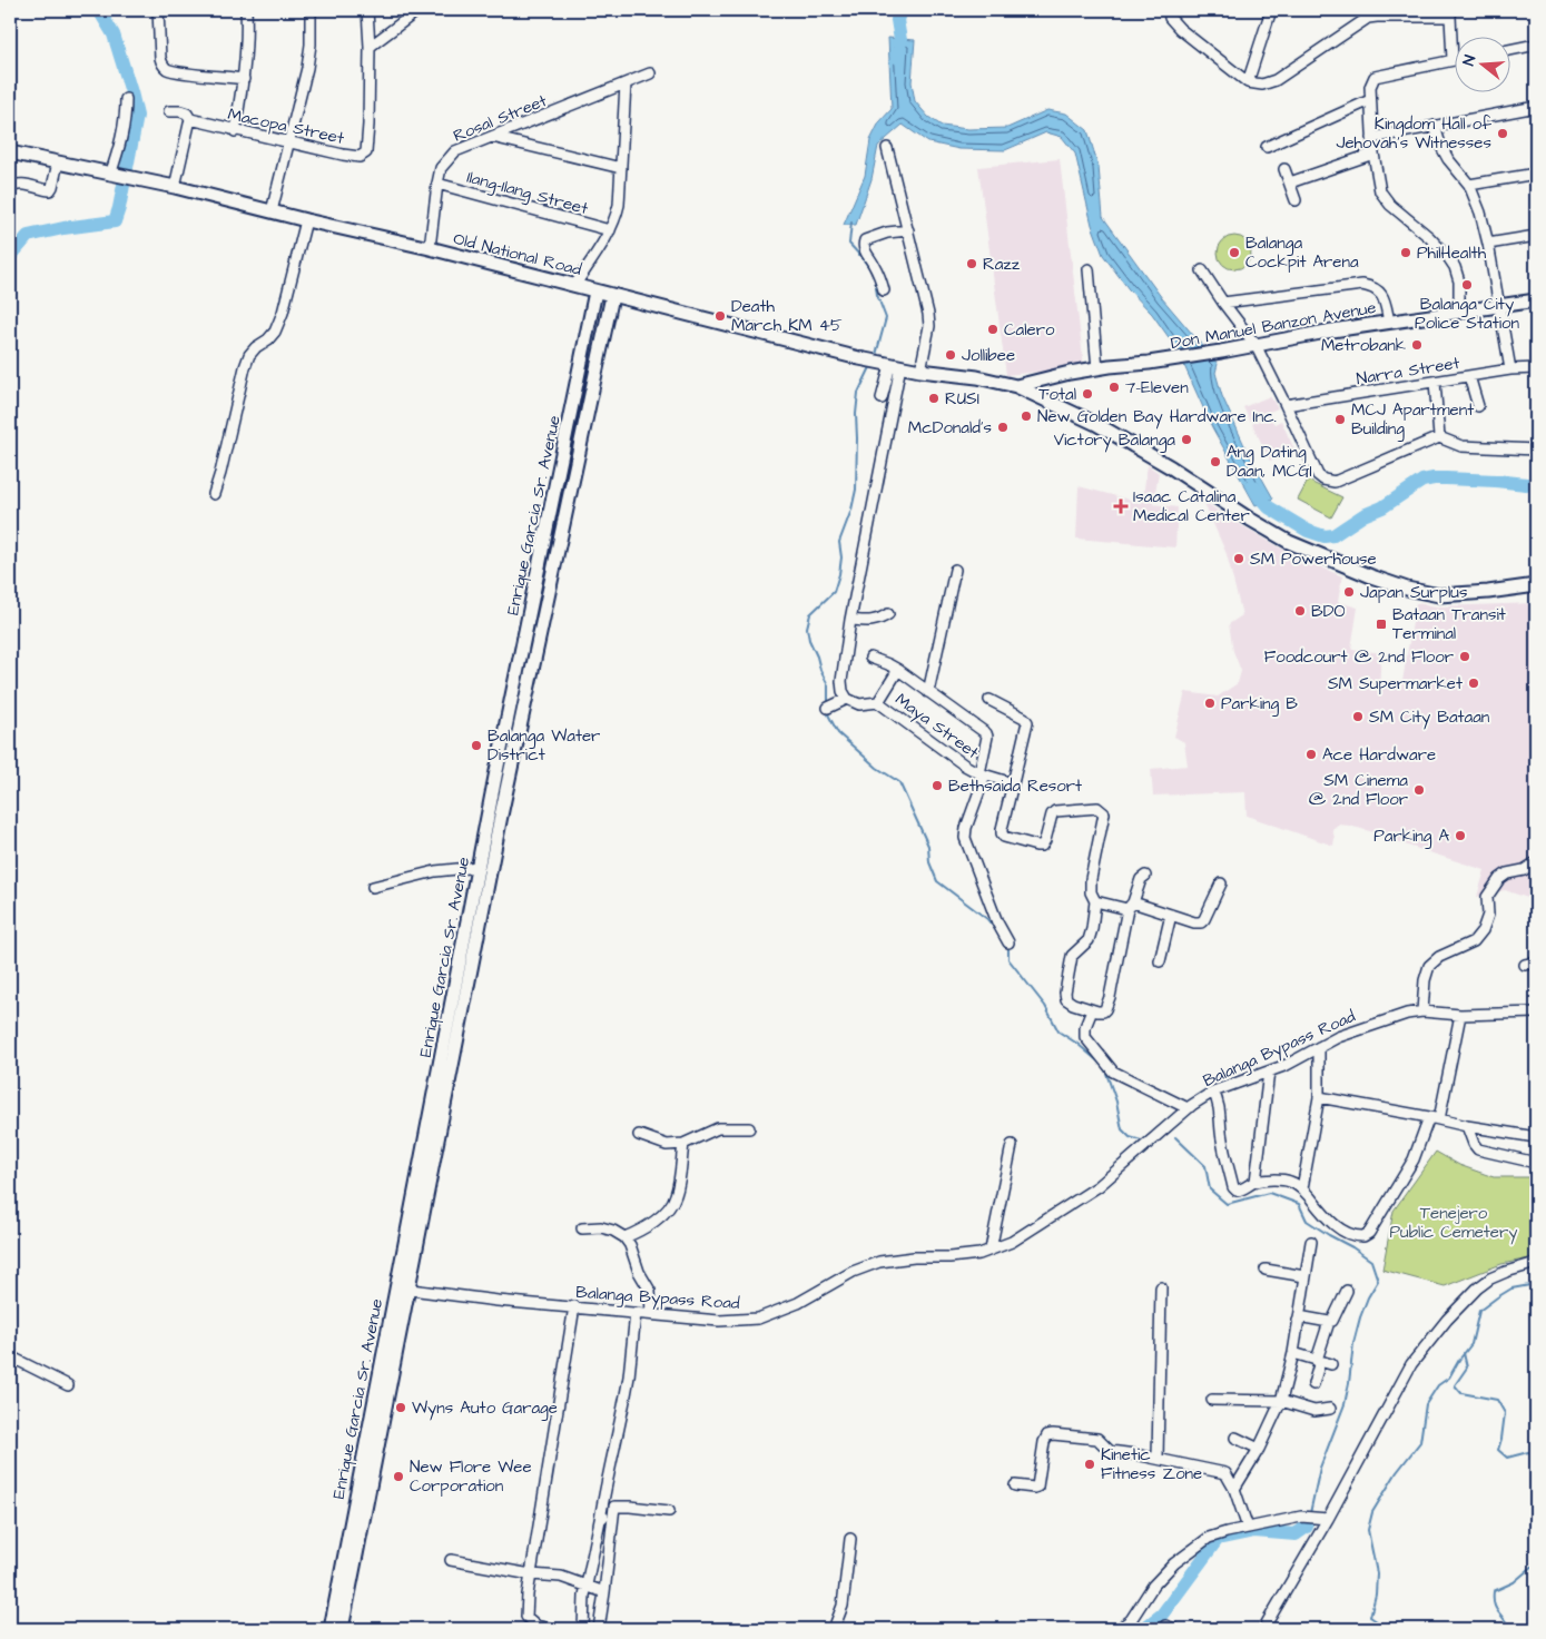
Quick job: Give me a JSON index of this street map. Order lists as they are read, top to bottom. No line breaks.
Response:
{"streets":{"main road":["Old National Road","Don Manuel Banzon Avenue","Enrique Garcia Sr. Avenue"],"street":["Rosal Street","Macopa Street","Ilang-Ilang Street","Narra Street","Maya Street","Balanga Bypass Road"]},"crossings":[["Rosal Street","Ilang-Ilang Street"],["Rosal Street","Old National Road"],["Old National Road","Don Manuel Banzon Avenue"],["Old National Road","Enrique Garcia Sr. Avenue"],["Enrique Garcia Sr. Avenue","Balanga Bypass Road"]],"parks":["Tenejero Public Cemetery"],"places":{"other":["Kingdom Hall of Jehovah's Witnesses","Balanga Cockpit Arena","PhilHealth","Razz","Balanga City Police Station","Death March KM 45","Calero","Metrobank","Jollibee","7-Eleven","Total","RUSI","New Golden Bay Hardware Inc.","MCJ Apartment Building","McDonald's","Victory Balanga","Ang Dating Daan, MCGI","SM Powerhouse","Japan Surplus","BDO","Foodcourt @ 2nd Floor","SM Supermarket","Parking B","SM City Bataan","Balanga Water District","Ace Hardware","Bethsaida Resort","SM Cinema @ 2nd Floor","Parking A","Wyns Auto Garage","Kinetic Fitness Zone","New Flore Wee Corporation"],"health":["Isaac Catalina Medical Center"],"transit":["Bataan Transit Terminal"]},"north":"left"}
